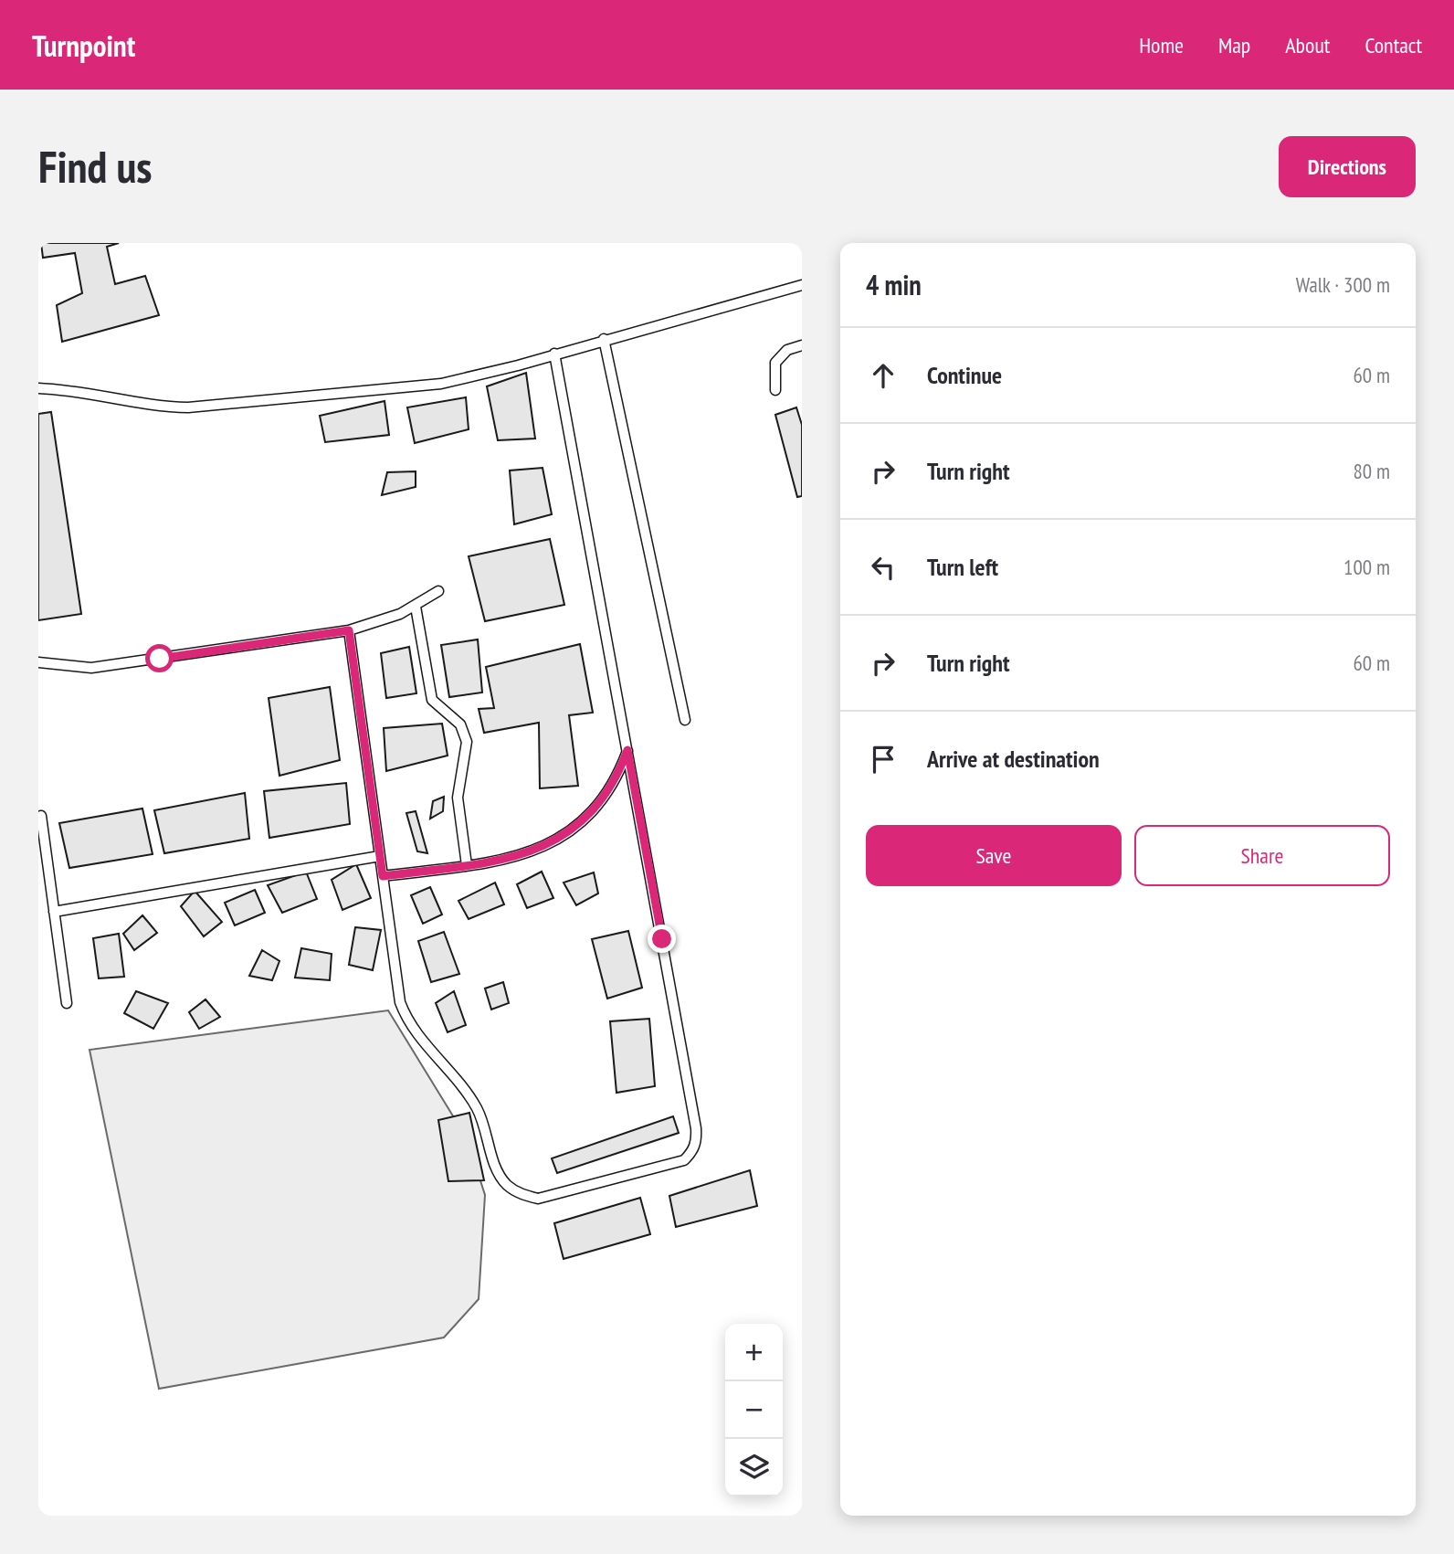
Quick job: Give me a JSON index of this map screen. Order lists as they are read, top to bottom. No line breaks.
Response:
{"page":{"header":"Turnpoint","nav":["Home","Map","About","Contact"],"buttons":["Directions",["Save","Share"]],"title":"Find us","heading":["4 min","Walk · 300 m"],"list":[["Continue","60 m"],["Turn right","80 m"],["Turn left","100 m"],["Turn right","60 m"],"Arrive at destination"],"map_buttons":["+","−"]}}
